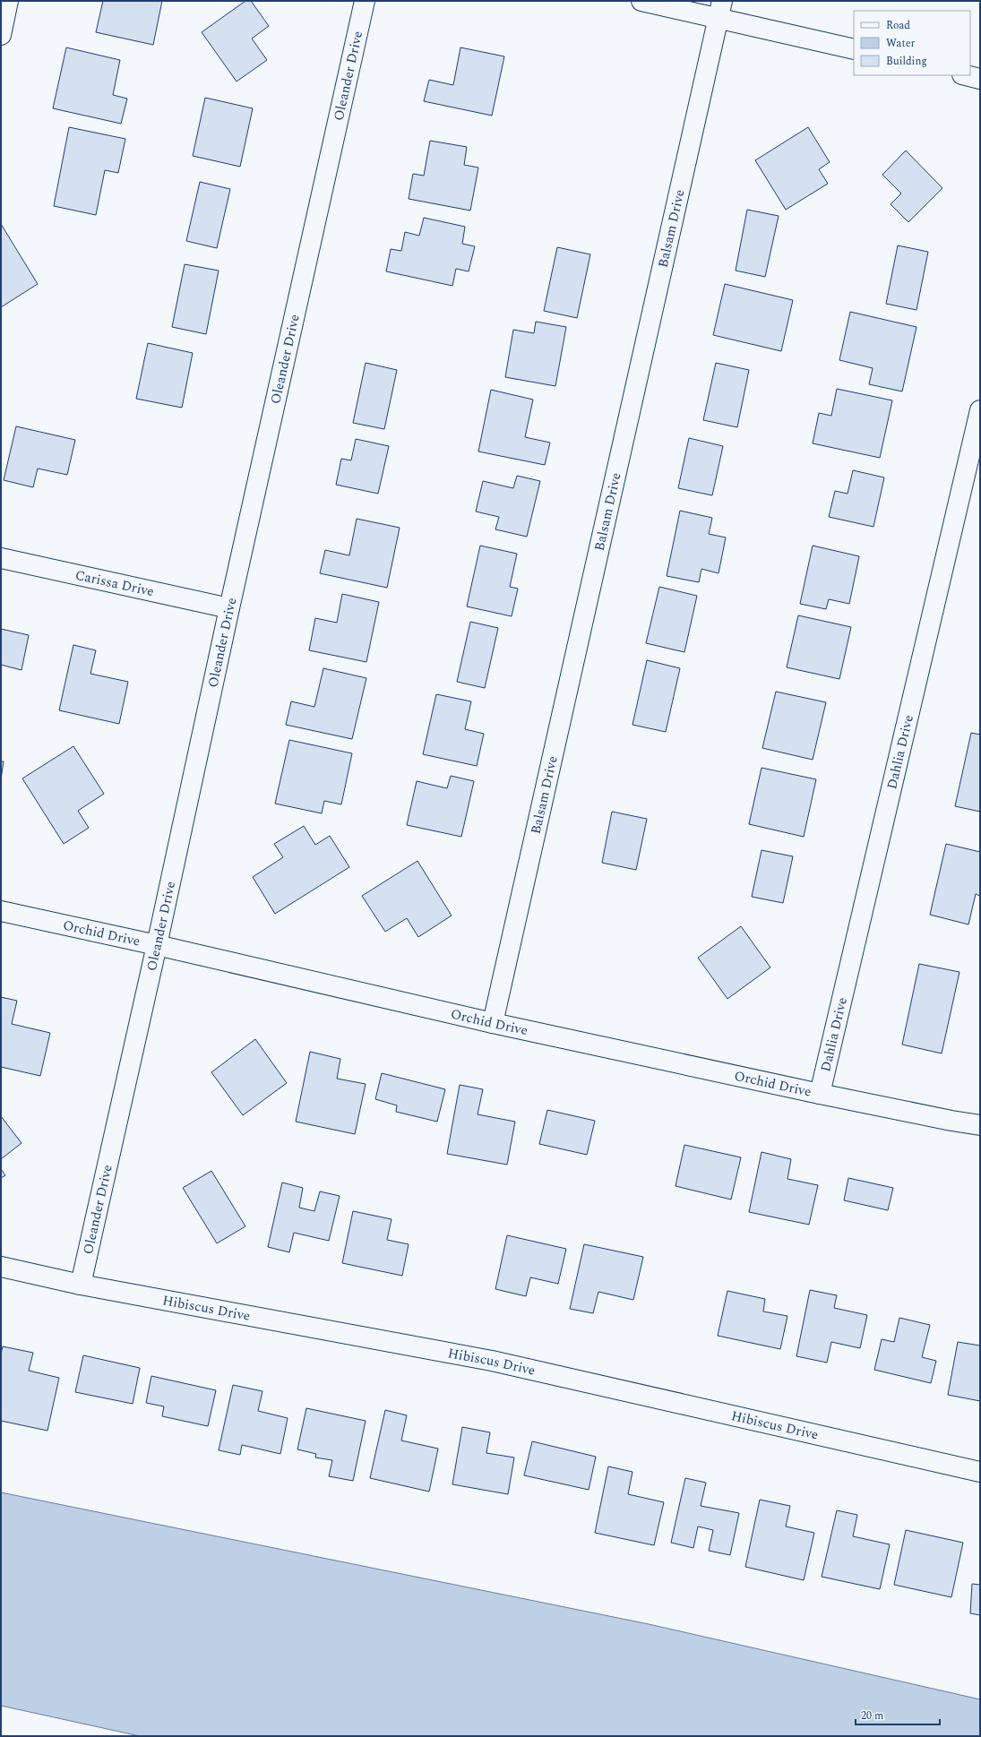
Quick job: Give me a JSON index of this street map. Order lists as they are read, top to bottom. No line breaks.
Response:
{"streets":{"street":["Oleander Drive","Balsam Drive","Carissa Drive","Dahlia Drive","Orchid Drive","Hibiscus Drive"]},"crossings":[["Oleander Drive","Carissa Drive"],["Oleander Drive","Orchid Drive"],["Oleander Drive","Hibiscus Drive"],["Balsam Drive","Orchid Drive"],["Dahlia Drive","Orchid Drive"]],"legend":["Road","Water","Building"],"scale_bar":"20 m"}
